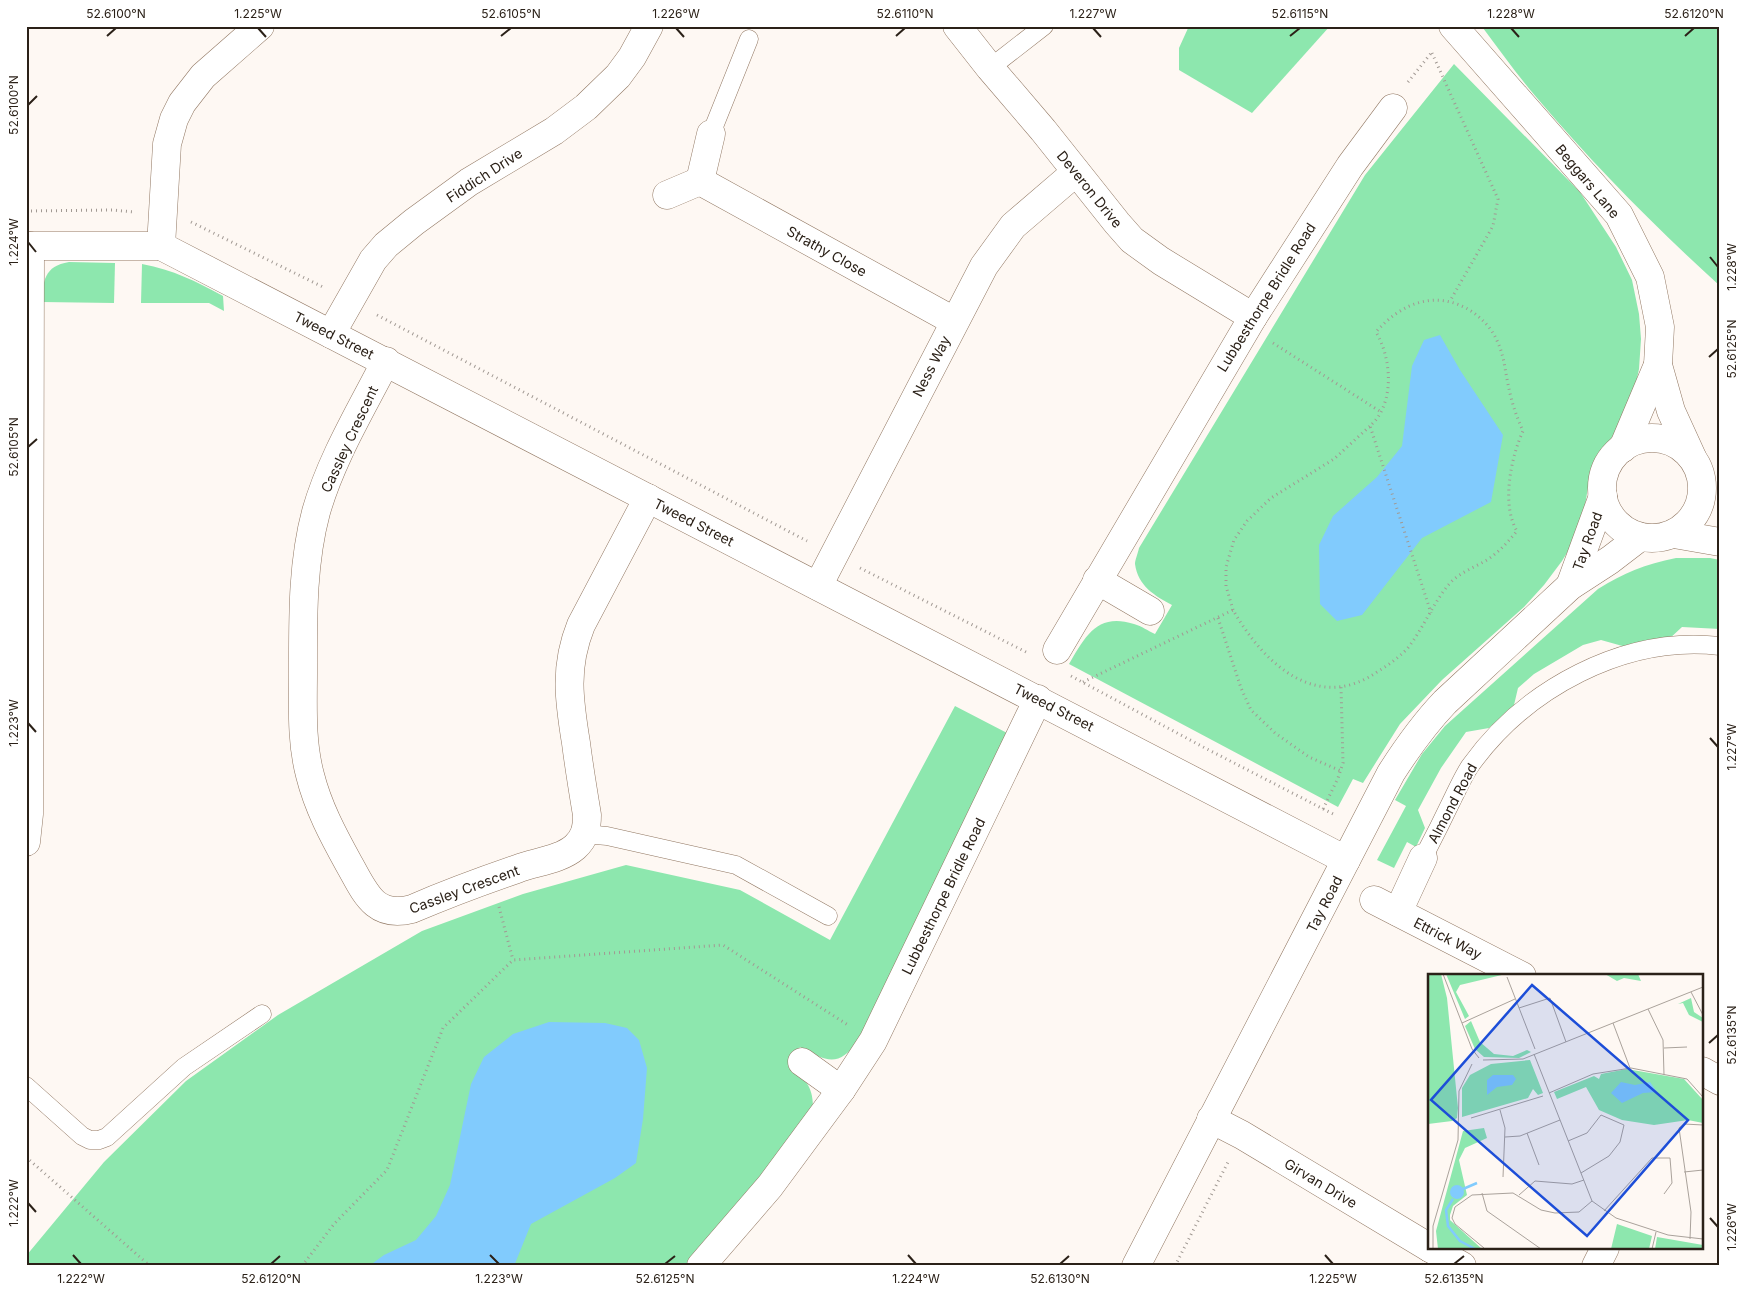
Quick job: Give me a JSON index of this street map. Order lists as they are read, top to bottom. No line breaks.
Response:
{"streets":{"street":["Fiddich Drive","Beggars Lane","Deveron Drive","Strathy Close","Lubbesthorpe Bridle Road","Tweed Street","Ness Way","Cassley Crescent","Tay Road","Ettrick Way","Girvan Drive"],"lane":["Almond Road"]},"crossings":[["Fiddich Drive","Tweed Street"],["Beggars Lane","Tay Road"],["Deveron Drive","Lubbesthorpe Bridle Road"],["Deveron Drive","Ness Way"],["Strathy Close","Ness Way"],["Lubbesthorpe Bridle Road","Tweed Street"],["Tweed Street","Ness Way"],["Tweed Street","Cassley Crescent"],["Tweed Street","Tay Road"],["Tay Road","Girvan Drive"]],"coordinates":["52.6100°N","1.225°W","52.6105°N","1.226°W","52.6110°N","1.227°W","52.6115°N","1.228°W","52.6120°N","1.224°W","52.6125°N","1.223°W","52.6135°N","1.222°W","52.6130°N"]}
